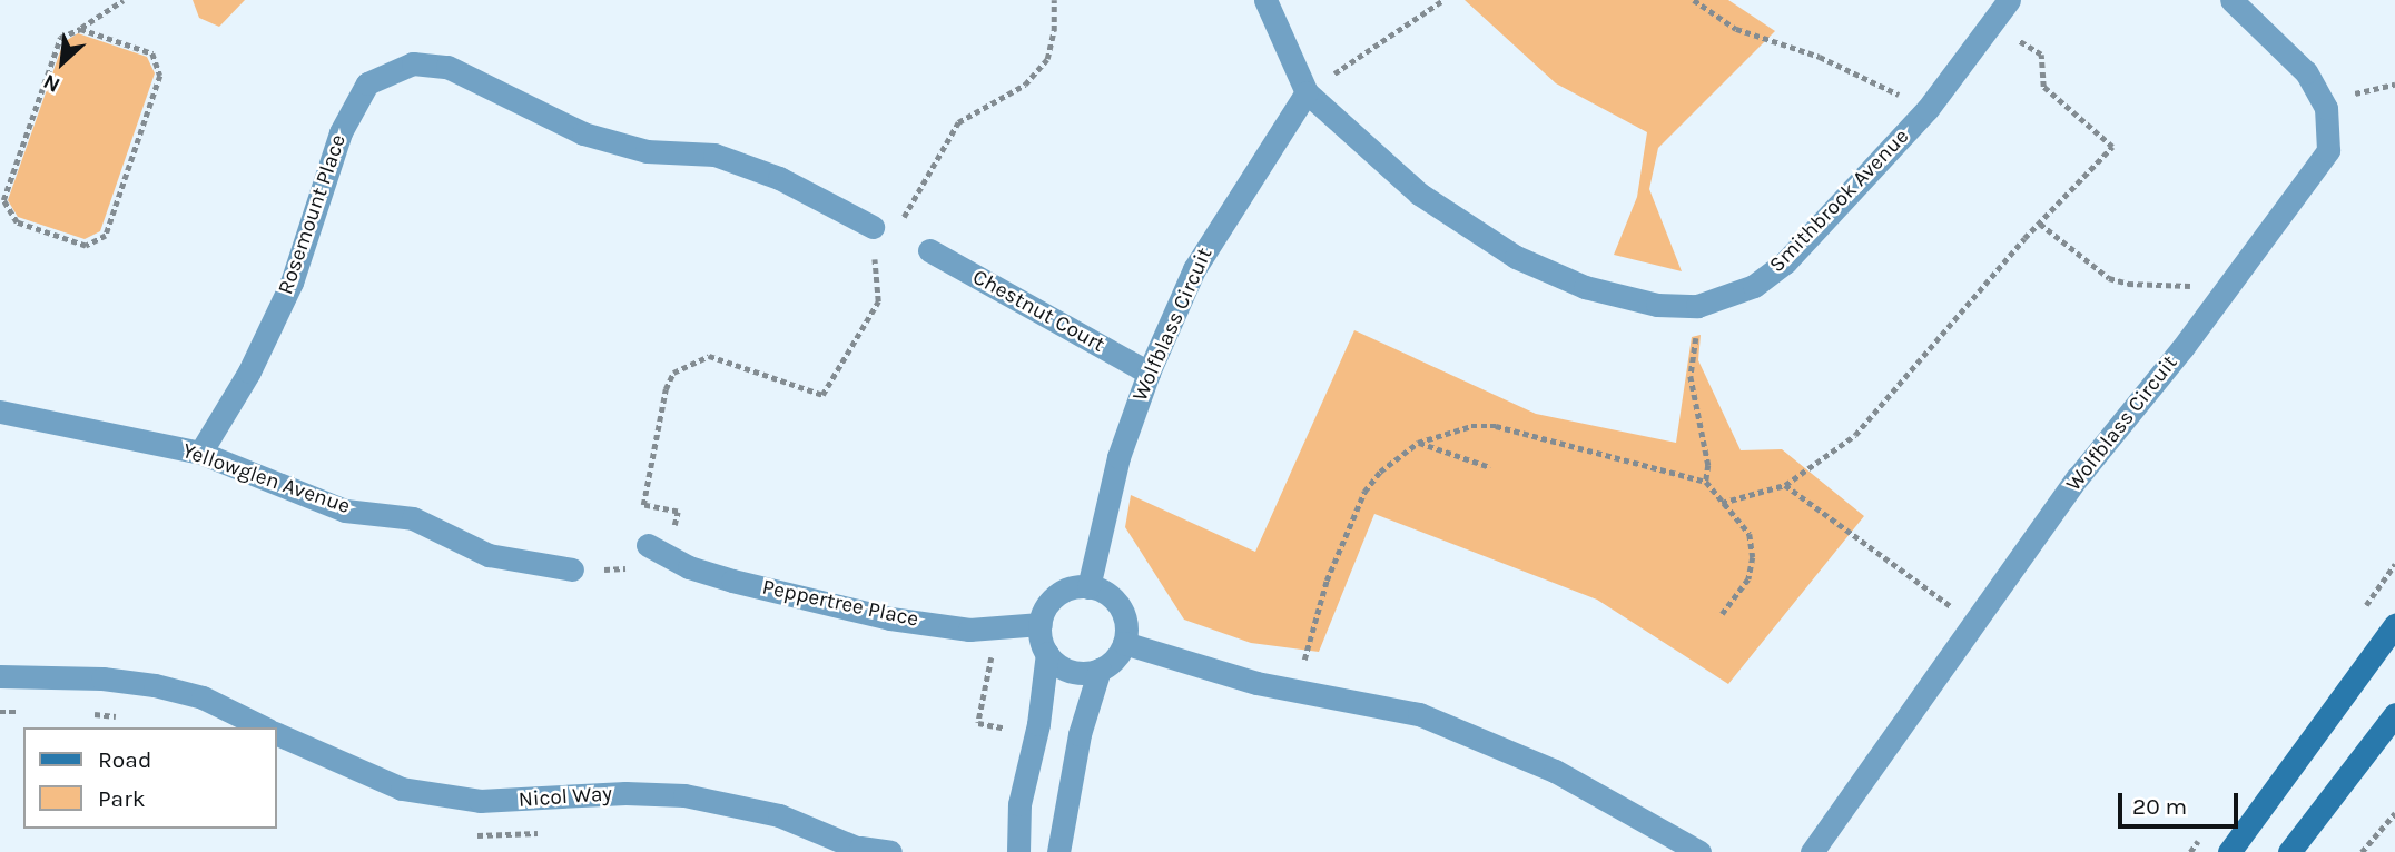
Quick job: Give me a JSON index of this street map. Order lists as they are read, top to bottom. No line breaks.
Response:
{"streets":{"street":["Smithbrook Avenue","Rosemount Place","Chestnut Court","Wolfblass Circuit","Yellowglen Avenue","Peppertree Place","Nicol Way"]},"crossings":[["Smithbrook Avenue","Wolfblass Circuit"],["Rosemount Place","Yellowglen Avenue"],["Chestnut Court","Wolfblass Circuit"],["Wolfblass Circuit","Peppertree Place"]],"legend":["Road","Park"],"scale_bar":"20 m","north":"bottom left"}
